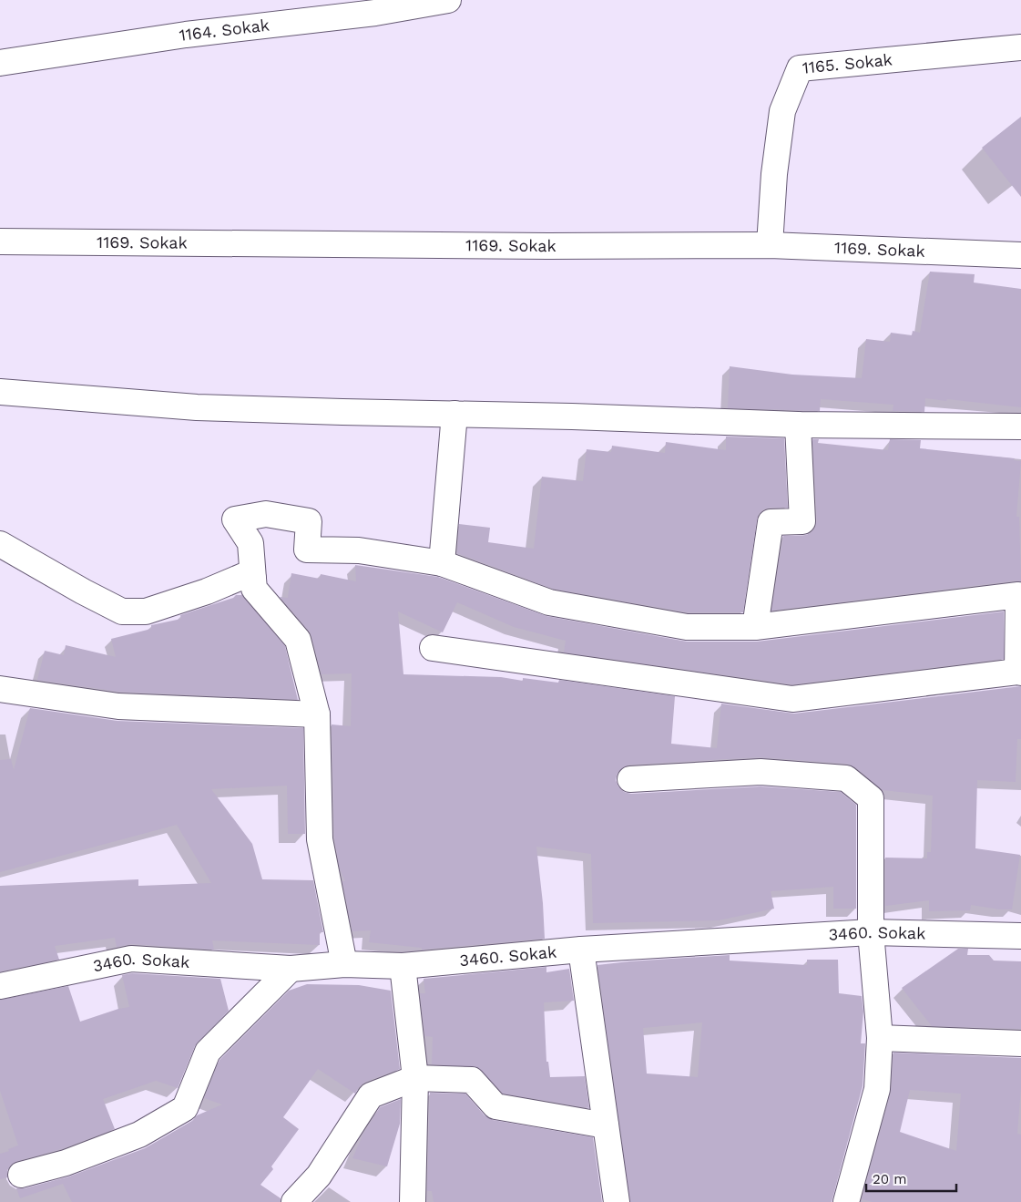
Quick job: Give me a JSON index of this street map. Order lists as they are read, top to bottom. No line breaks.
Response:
{"streets":{"street":["1164. Sokak","1165. Sokak","1169. Sokak","3460. Sokak"]},"crossings":[["1165. Sokak","1169. Sokak"]],"scale_bar":"20 m"}
